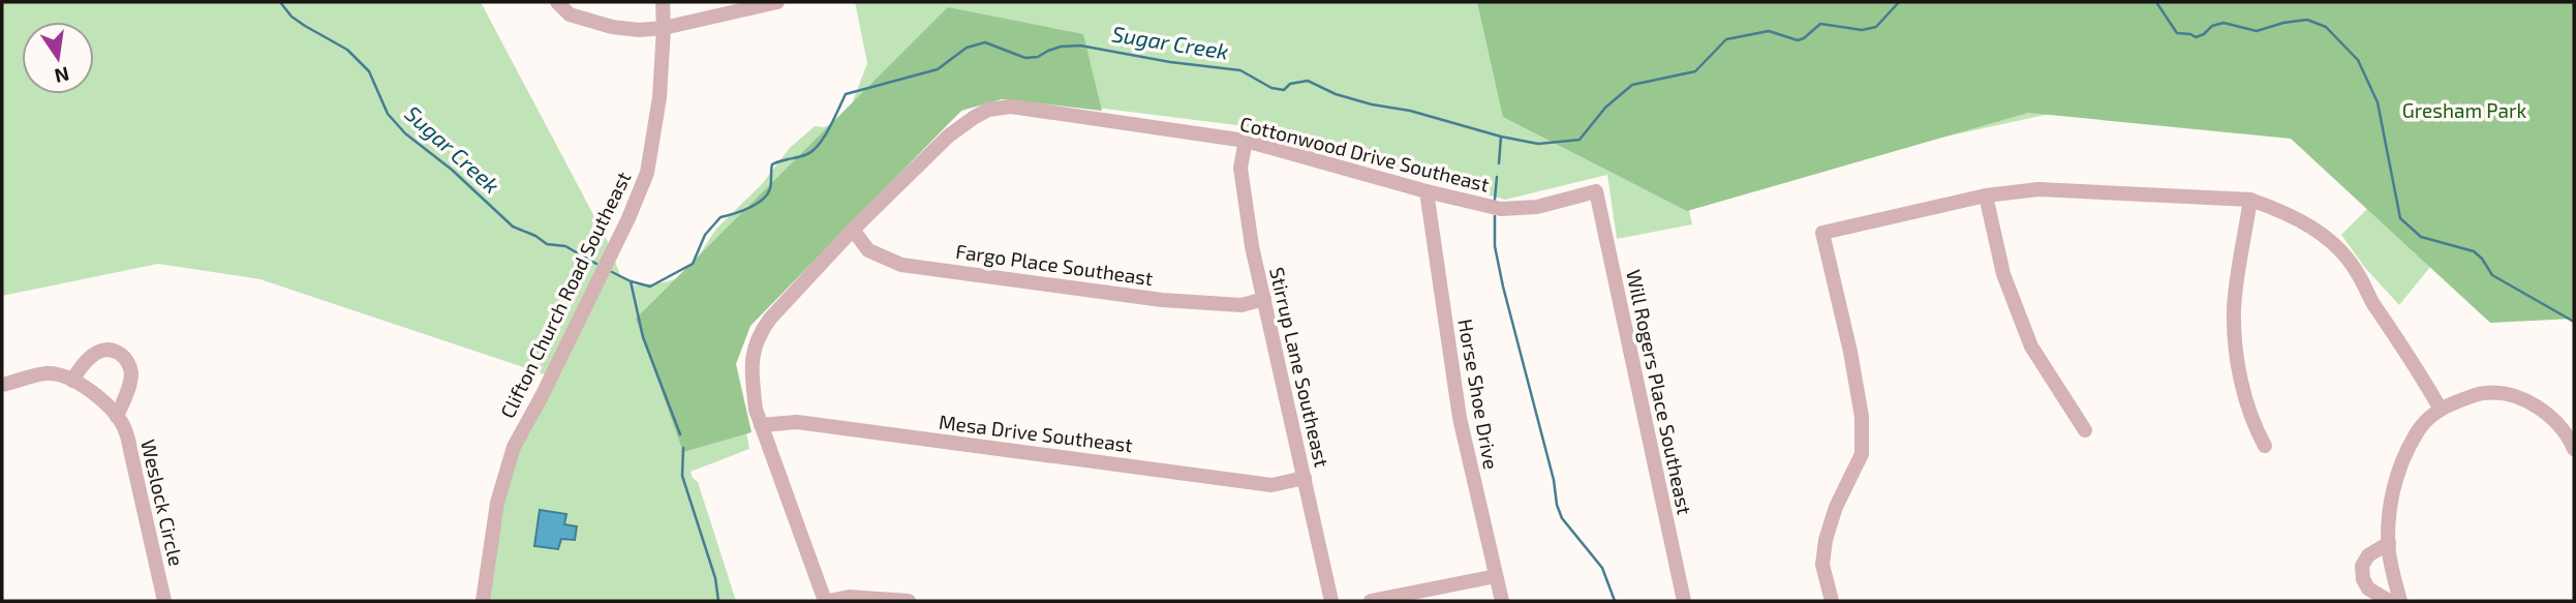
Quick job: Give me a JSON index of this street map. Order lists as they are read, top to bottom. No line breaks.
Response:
{"streets":{"street":["Cottonwood Drive Southeast","Fargo Place Southeast","Clifton Church Road Southeast","Stirrup Lane Southeast","Will Rogers Place Southeast","Horse Shoe Drive","Mesa Drive Southeast","Weslock Circle"]},"crossings":[["Cottonwood Drive Southeast","Fargo Place Southeast"],["Cottonwood Drive Southeast","Stirrup Lane Southeast"],["Cottonwood Drive Southeast","Will Rogers Place Southeast"],["Cottonwood Drive Southeast","Horse Shoe Drive"],["Cottonwood Drive Southeast","Mesa Drive Southeast"],["Fargo Place Southeast","Stirrup Lane Southeast"],["Stirrup Lane Southeast","Mesa Drive Southeast"]],"water":["Sugar Creek"],"parks":["Gresham Park"],"north":"bottom"}
